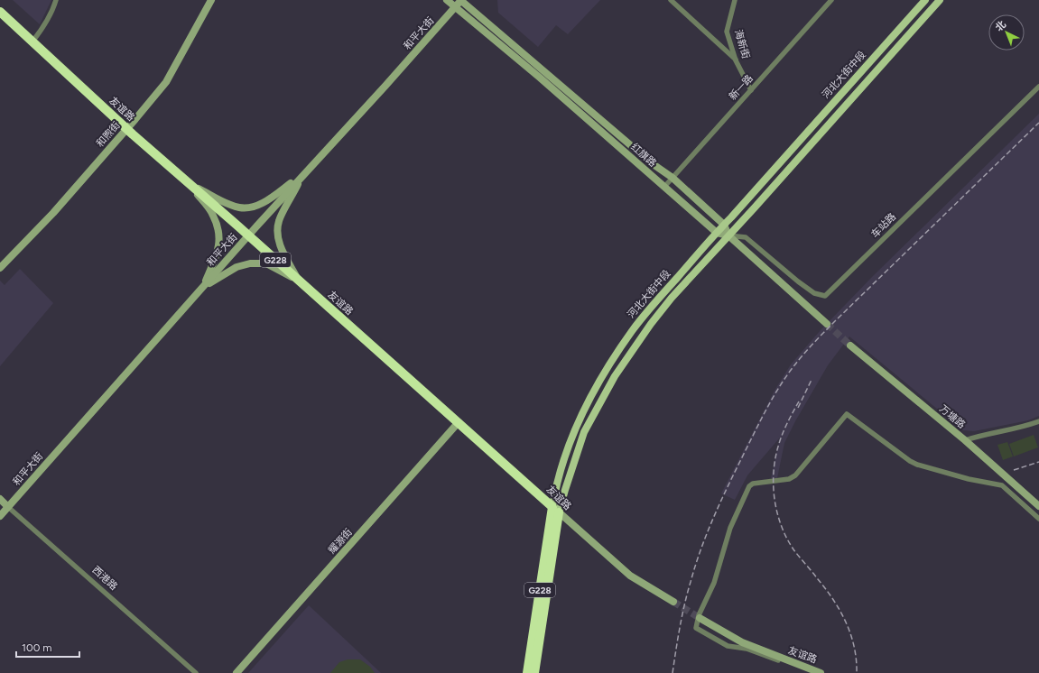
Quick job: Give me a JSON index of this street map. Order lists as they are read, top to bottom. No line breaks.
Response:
{"streets":{"highway":["河北大街中段","友谊路","G228"],"main road":["和平大街","和煦街","红旗路","万塘路","耀源街","西港路"],"street":["海新街","新一路","车站路"]},"crossings":[["和平大街","友谊路"],["和平大街","红旗路"],["和平大街","西港路"],["海新街","新一路"],["河北大街中段","友谊路"],["河北大街中段","红旗路"],["河北大街中段","G228"],["新一路","红旗路"],["友谊路","和煦街"],["友谊路","G228"],["友谊路","耀源街"],["红旗路","车站路"]],"scale_bar":"100 m","north":"top left"}
